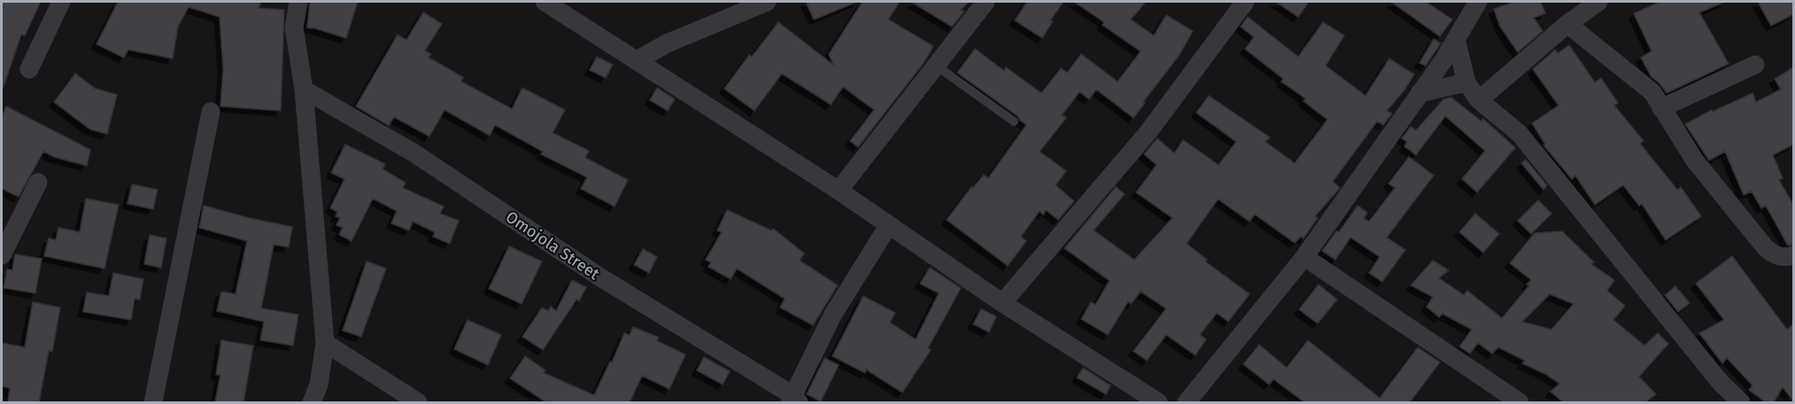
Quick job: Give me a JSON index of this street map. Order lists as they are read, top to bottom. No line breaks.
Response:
{"streets":{"street":["Omojola Street"]}}
